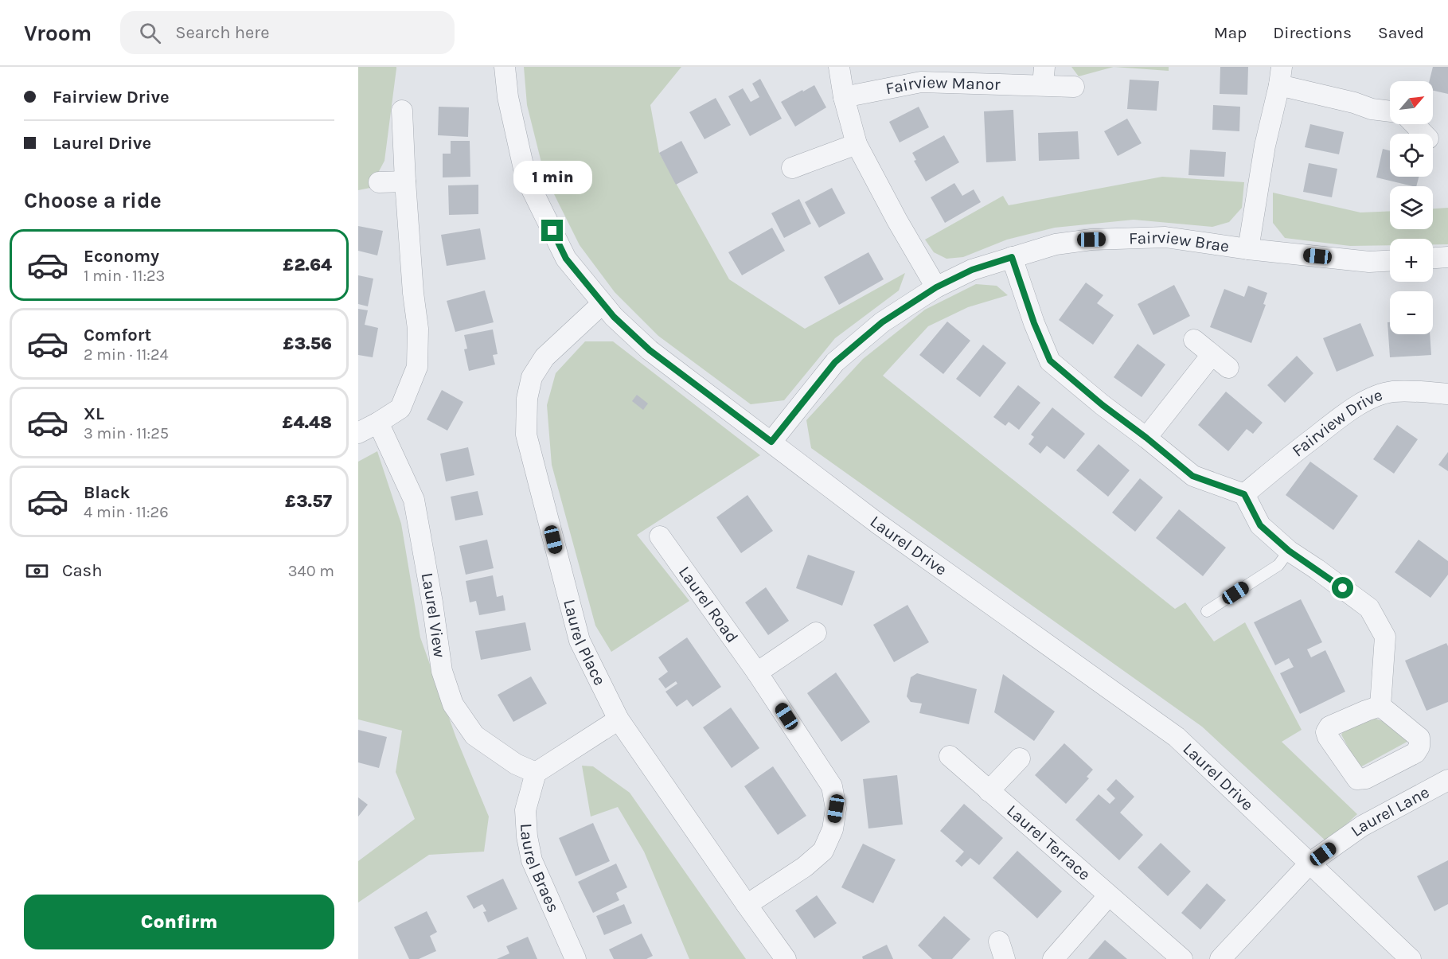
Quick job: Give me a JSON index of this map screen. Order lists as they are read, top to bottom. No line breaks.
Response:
{"streets":{"street":["Fairview Manor","Fairview Brae","Fairview Drive","Laurel Drive","Laurel Road","Laurel View","Laurel Place","Laurel Lane","Laurel Terrace","Laurel Braes"]},"crossings":[["Fairview Brae","Laurel Drive"],["Laurel Drive","Laurel Place"],["Laurel Drive","Laurel Lane"],["Laurel Road","Laurel Place"],["Laurel View","Laurel Braes"]],"north":"top right","page":{"header":"Vroom","search":"Search here","nav":["Map","Directions","Saved"],"banner":["Fairview Drive","Laurel Drive"],"map_buttons":["+","−"],"bubble":"1 min","heading":"Choose a ride","list":[{"name":"Economy","note":"1 min · 11:23","value":"£2.64"},{"name":"Comfort","note":"2 min · 11:24","value":"£3.56"},{"name":"XL","note":"3 min · 11:25","value":"£4.48"},{"name":"Black","note":"4 min · 11:26","value":"£3.57"}],"pay":["Cash","340 m"],"buttons":"Confirm"}}
